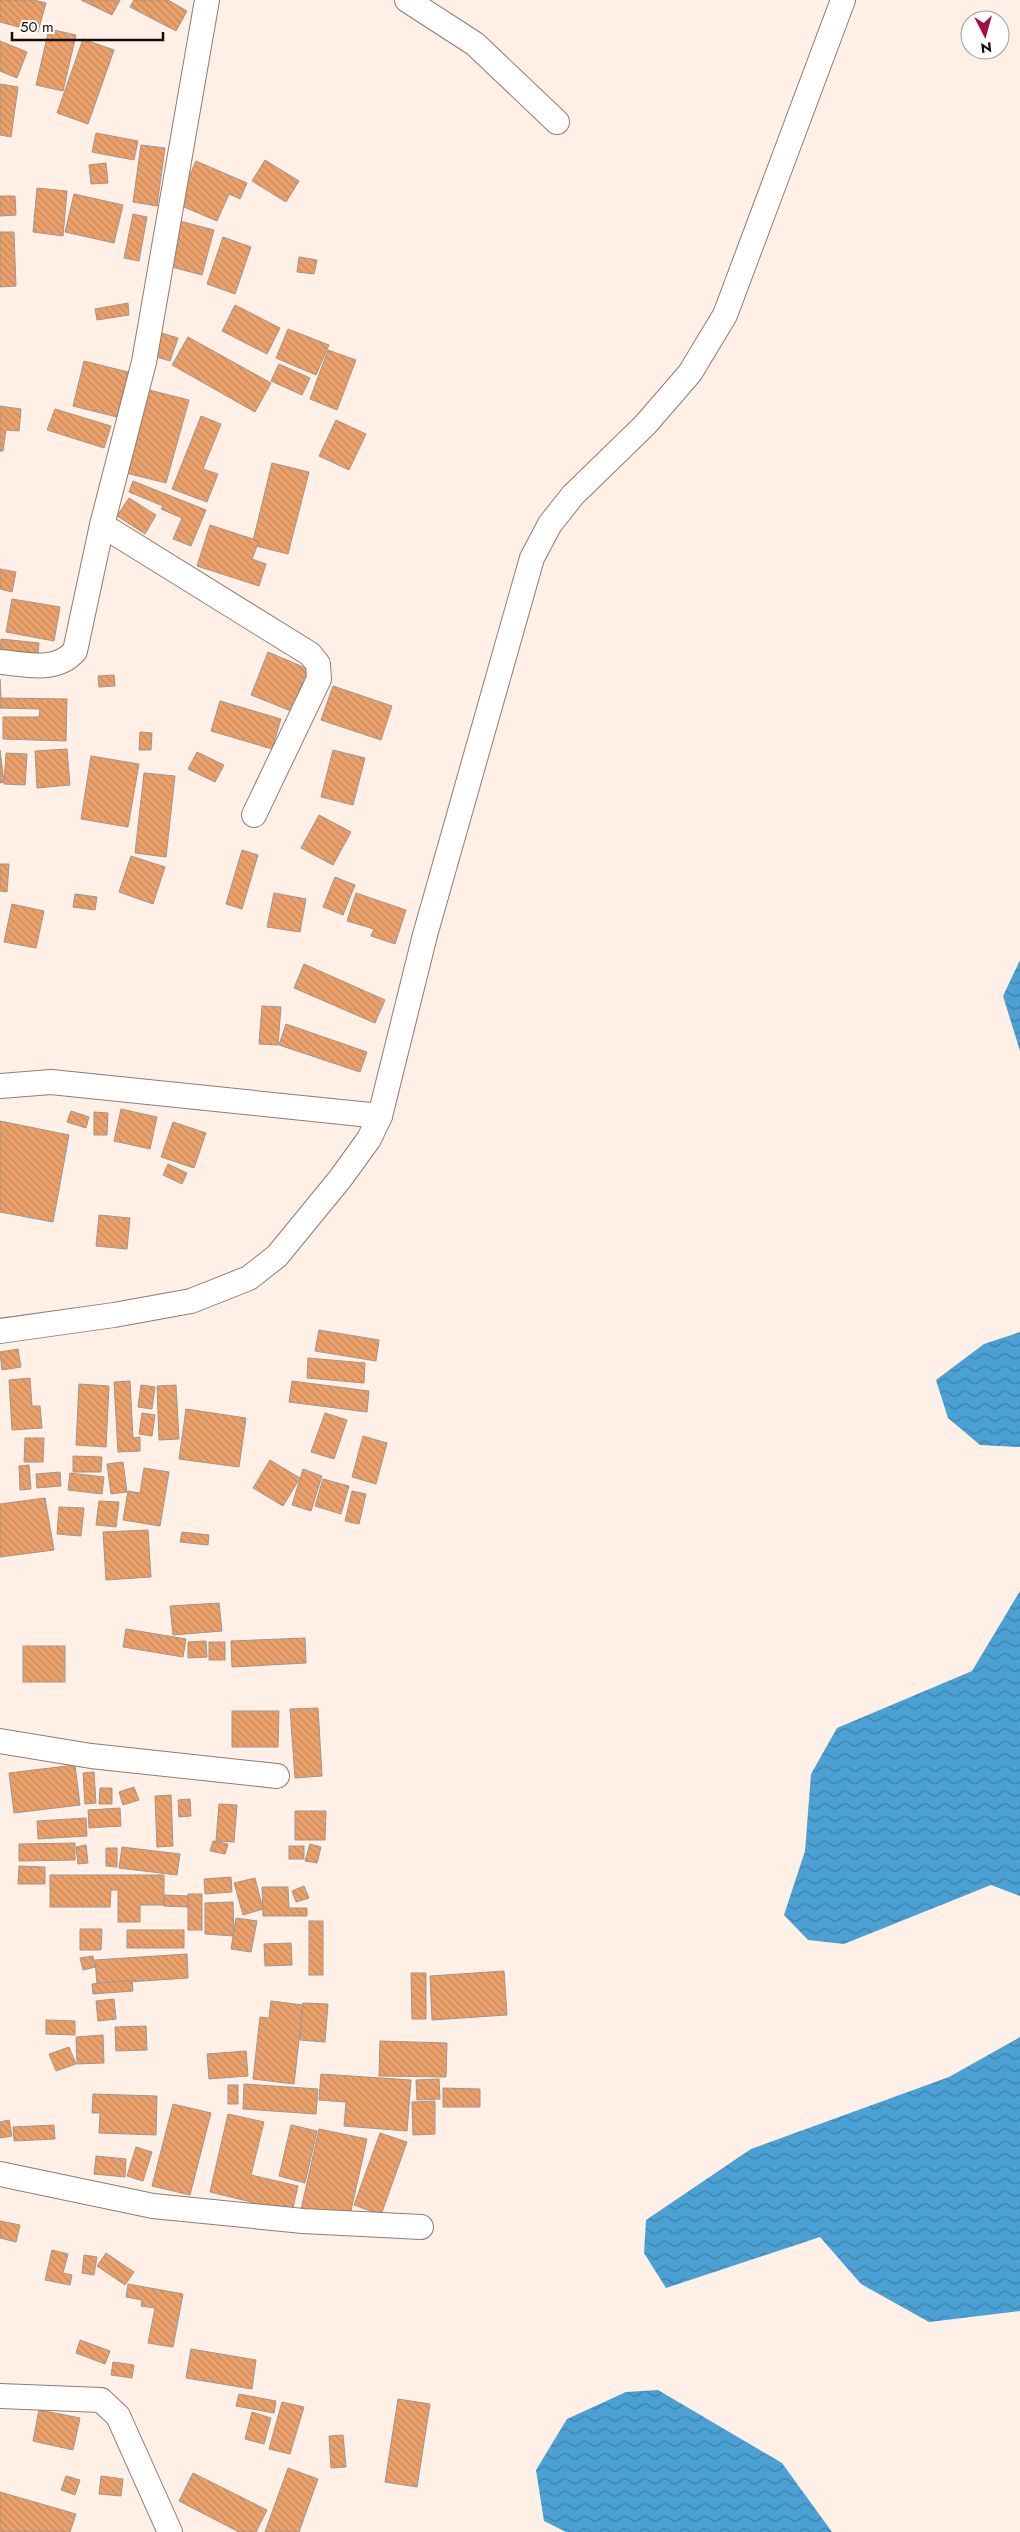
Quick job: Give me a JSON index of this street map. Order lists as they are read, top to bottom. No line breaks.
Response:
{"scale_bar":"50 m","north":"bottom"}
